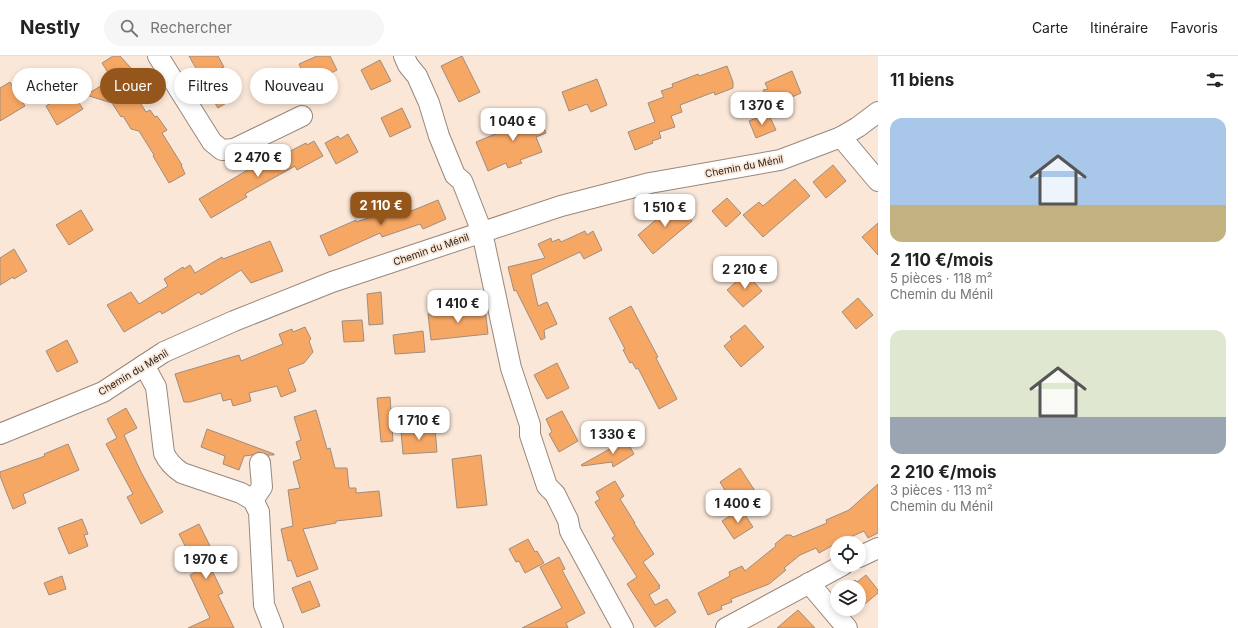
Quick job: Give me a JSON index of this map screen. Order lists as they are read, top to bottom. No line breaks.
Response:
{"streets":{"street":["Chemin du Ménil"]},"page":{"header":"Nestly","search":"Rechercher","nav":["Carte","Itinéraire","Favoris"],"heading":"11 biens","chip":["Acheter","Louer","Filtres","Nouveau"],"price":["1 370 €","1 040 €","2 470 €","2 110 €","1 510 €","2 210 €","1 410 €","1 710 €","1 330 €","1 400 €","1 970 €"],"list":[{"name":"2 110 €/mois","note":"5 pièces · 118 m² · Chemin du Ménil"},{"name":"2 210 €/mois","note":"3 pièces · 113 m² · Chemin du Ménil"}]}}
